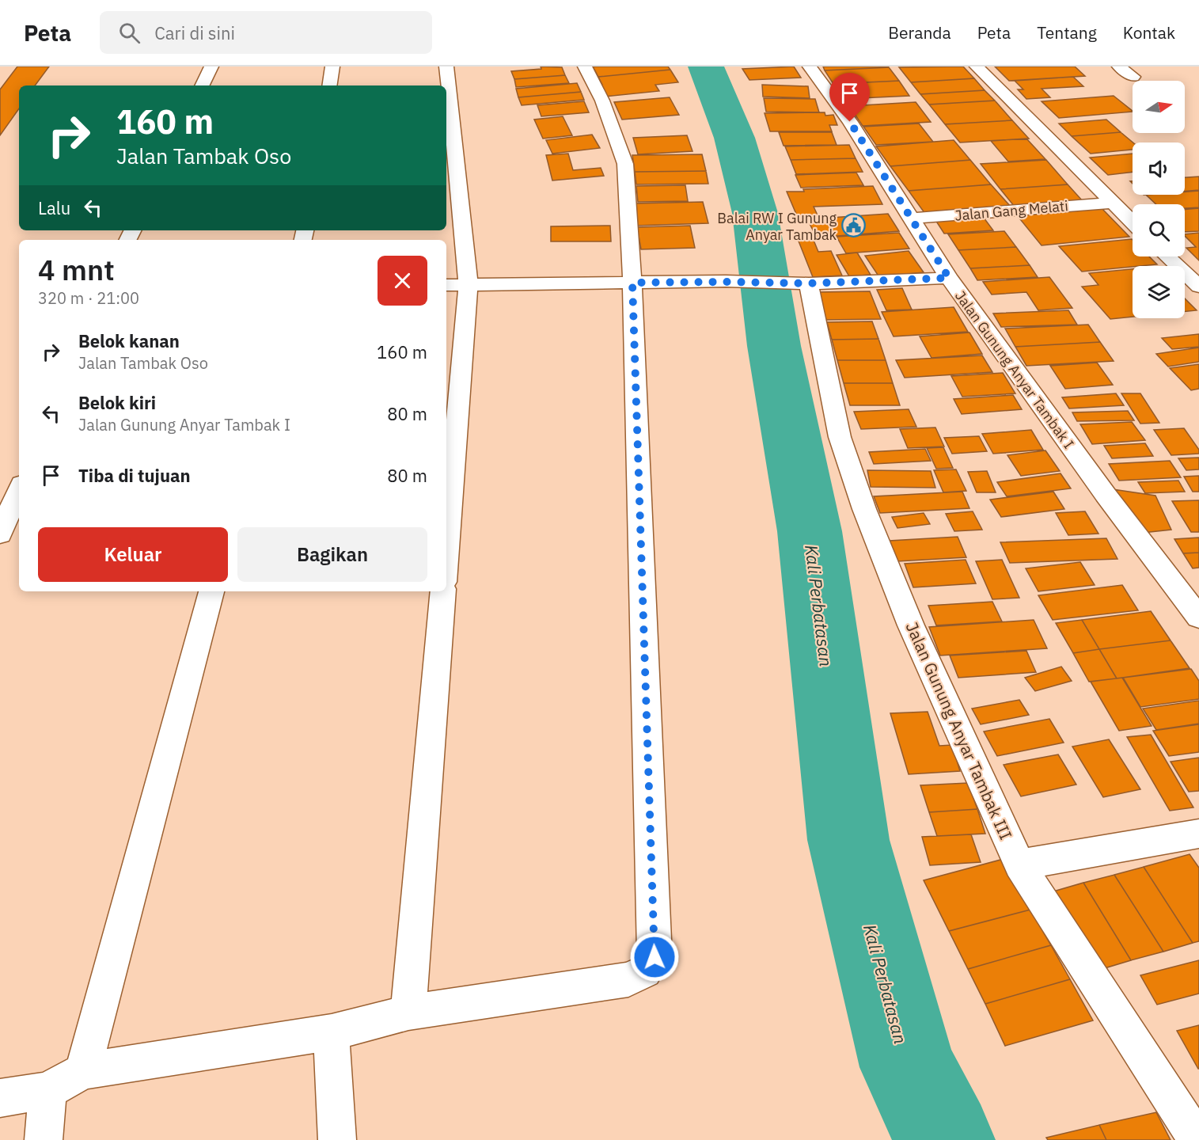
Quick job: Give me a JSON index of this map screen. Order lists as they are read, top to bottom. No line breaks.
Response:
{"streets":{"street":["Jalan Gang Melati","Jalan Gunung Anyar Tambak I","Jalan Gunung Anyar Tambak III"]},"crossings":[["Jalan Gang Melati","Jalan Gunung Anyar Tambak I"]],"water":["Kali Perbatasan"],"places":{"public building":["Balai RW I Gunung Anyar Tambak"]},"north":"right","page":{"header":"Peta","search":"Cari di sini","nav":["Beranda","Peta","Tentang","Kontak"],"turn":["160 m","Jalan Tambak Oso"],"then":"Lalu","heading":["4 mnt","320 m · 21:00"],"list":[{"name":"Belok kanan","note":"Jalan Tambak Oso","value":"160 m"},{"name":"Belok kiri","note":"Jalan Gunung Anyar Tambak I","value":"80 m"},{"name":"Tiba di tujuan","value":"80 m"}],"buttons":["Keluar","Bagikan"]}}
